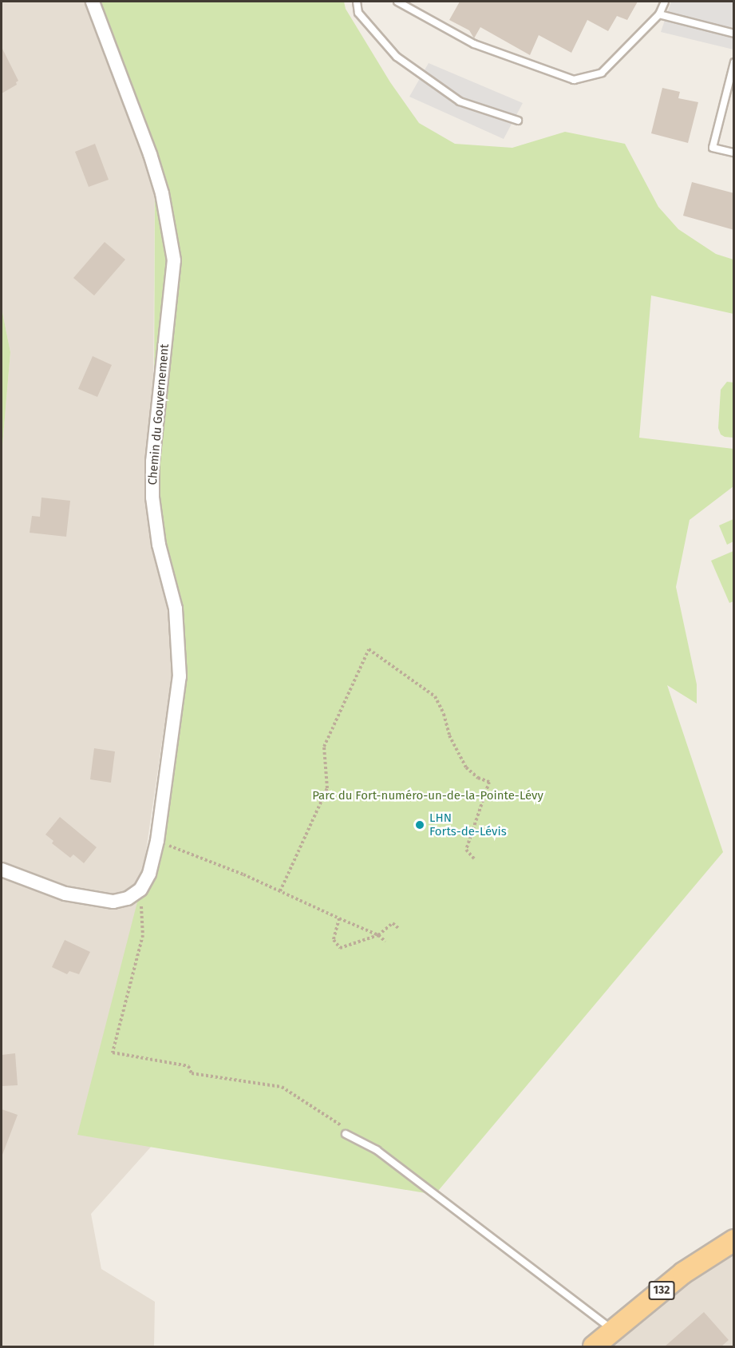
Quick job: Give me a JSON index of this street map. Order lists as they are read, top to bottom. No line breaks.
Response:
{"streets":{"main road":["132"],"street":["Chemin du Gouvernement"]},"parks":["Parc du Fort-numéro-un-de-la-Pointe-Lévy"],"places":["LHN Forts-de-Lévis"]}
